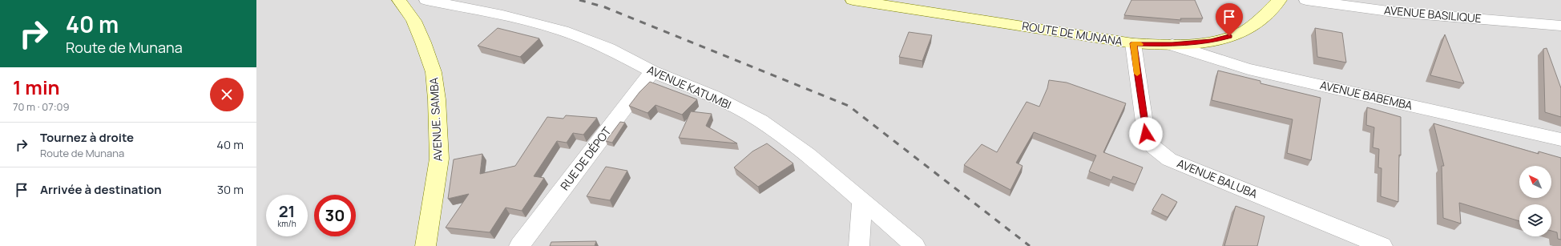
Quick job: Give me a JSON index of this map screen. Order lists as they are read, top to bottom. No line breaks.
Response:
{"streets":{"main road":["ROUTE DE MUNANA","AVENUE. SAMBA"],"street":["AVENUE BASILIQUE","AVENUE KATUMBI","AVENUE BABEMBA","RUE DE DÉPOT","AVENUE BALUBA"]},"crossings":[["ROUTE DE MUNANA","AVENUE BABEMBA"],["ROUTE DE MUNANA","AVENUE BALUBA"],["AVENUE KATUMBI","RUE DE DÉPOT"]],"north":"top left","page":{"turn":["40 m","Route de Munana"],"heading":["1 min","70 m · 07:09"],"list":[{"name":"Tournez à droite","note":"Route de Munana","value":"40 m"},{"name":"Arrivée à destination","value":"30 m"}],"speed":"21 km/h","limit":"30"}}
